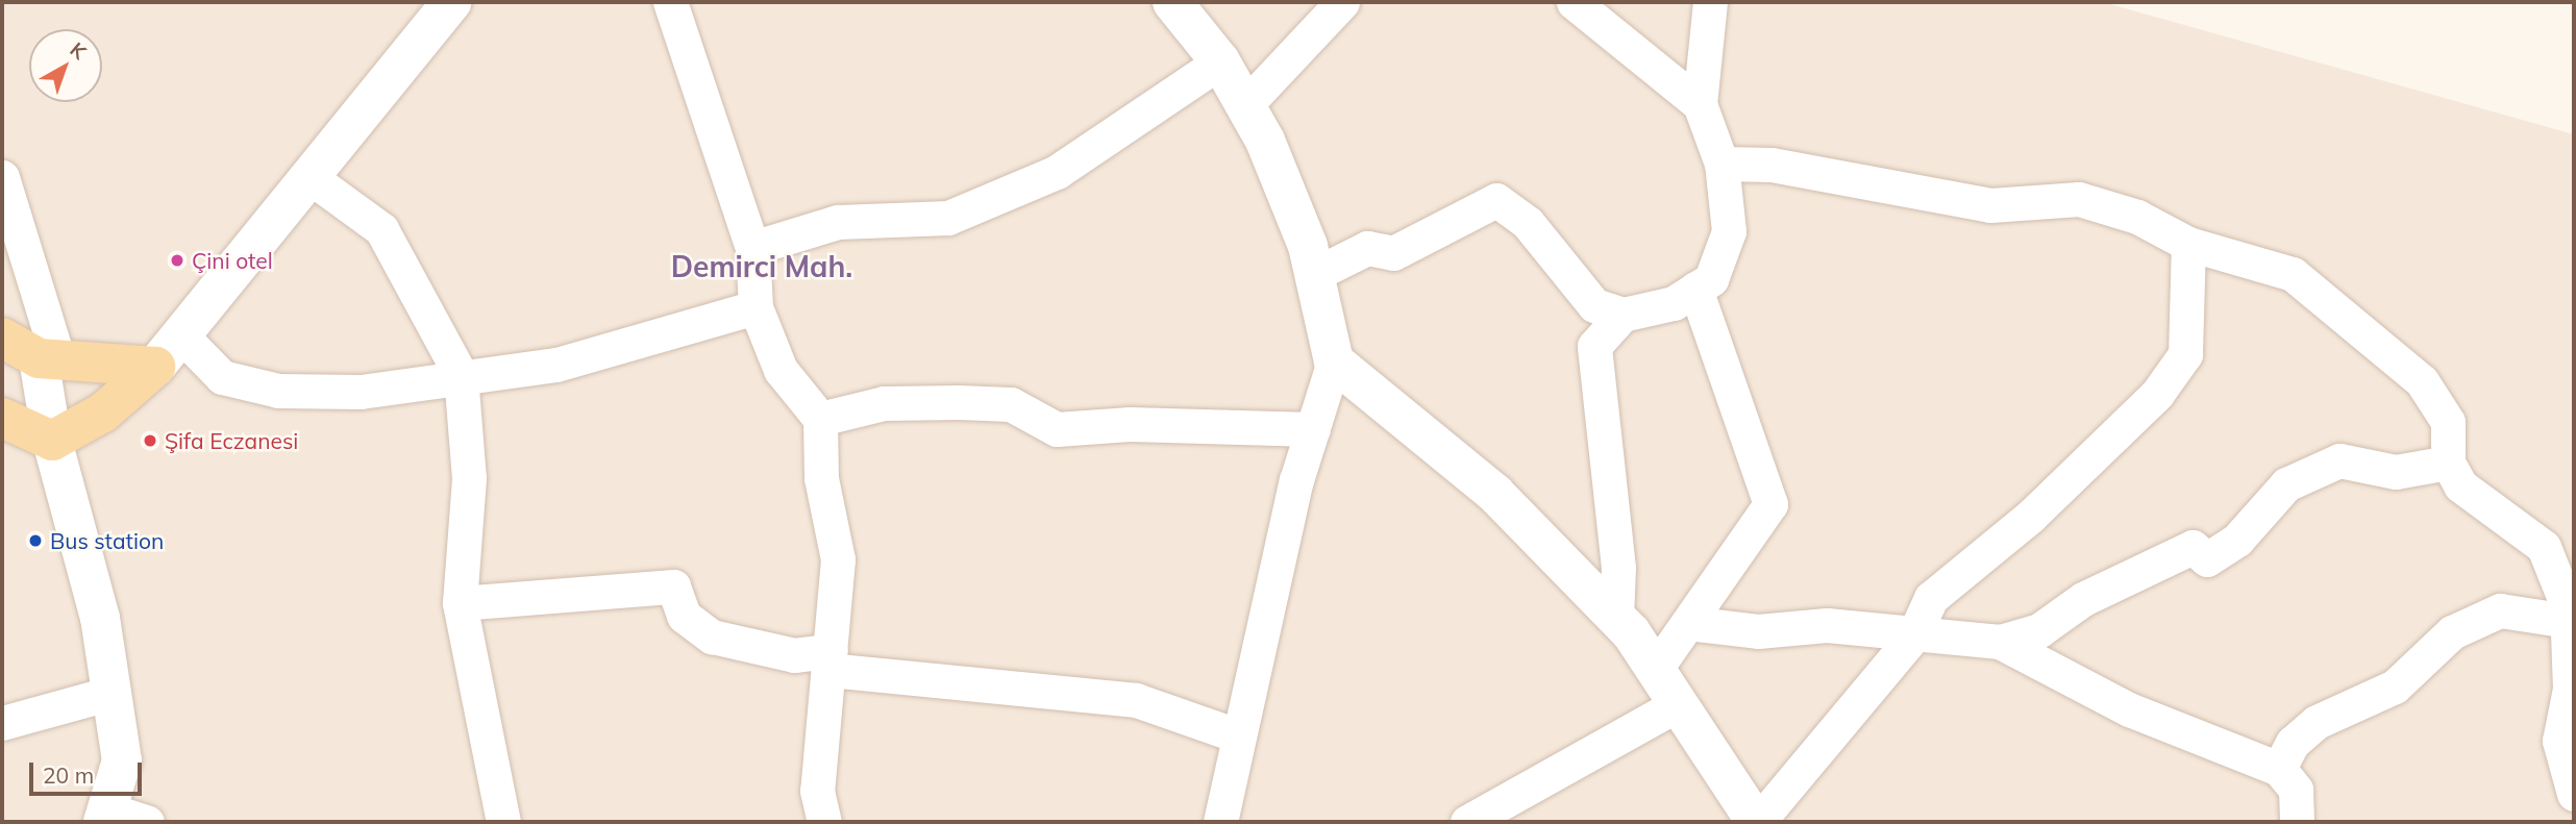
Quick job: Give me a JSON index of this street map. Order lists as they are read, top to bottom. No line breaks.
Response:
{"districts":["Demirci Mah."],"places":["Çini otel","Şifa Eczanesi","Bus station"],"scale_bar":"20 m","north":"top right"}
